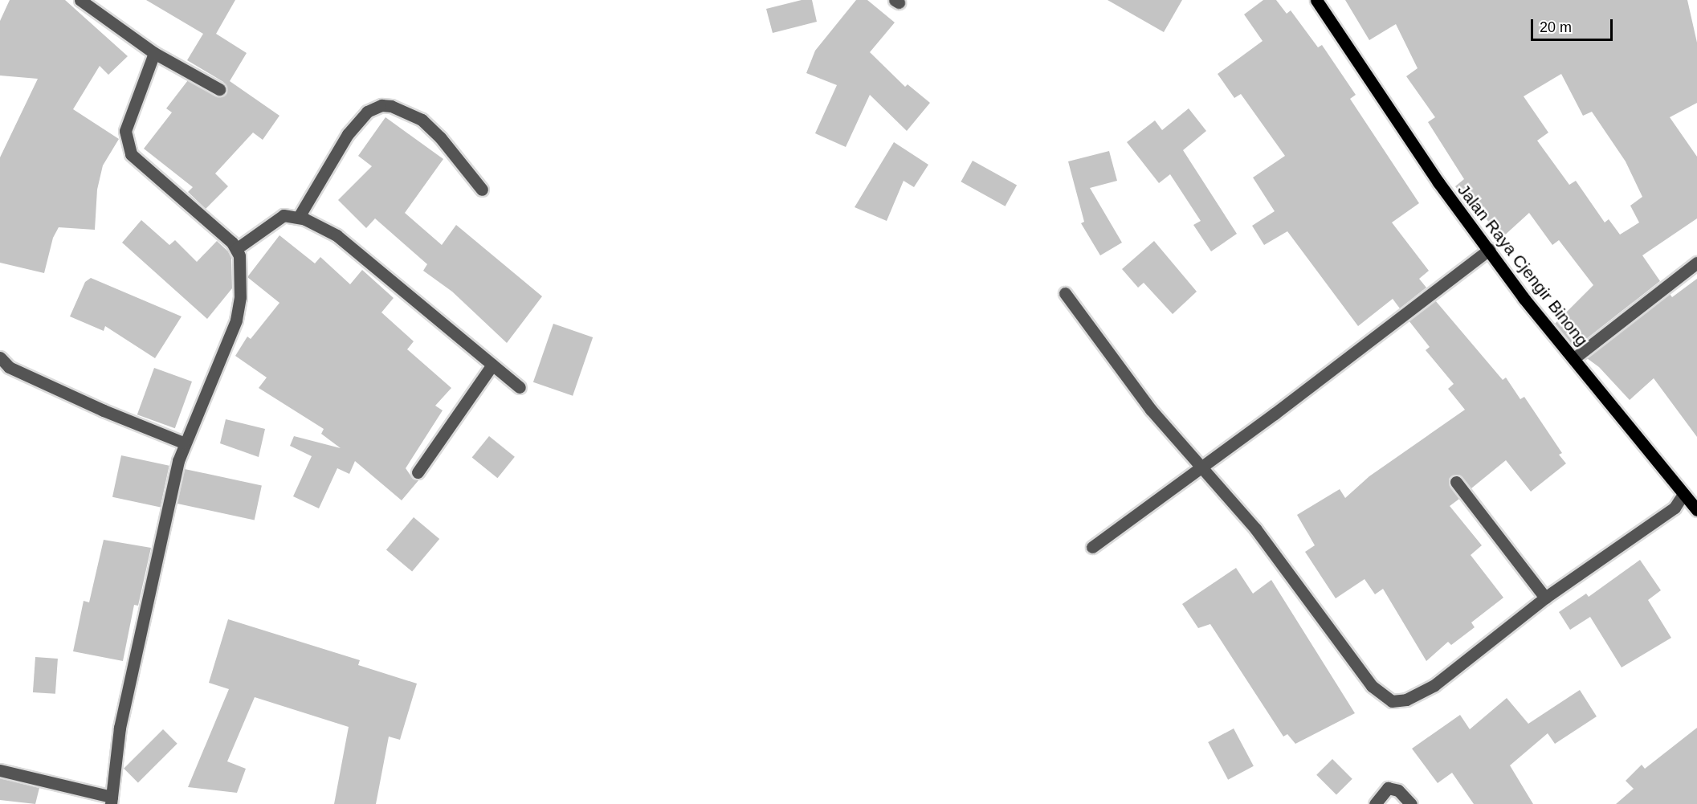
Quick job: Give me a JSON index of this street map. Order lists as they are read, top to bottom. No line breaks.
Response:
{"streets":{"main road":["Jalan Raya Cjengir Binong"]},"scale_bar":"20 m"}
